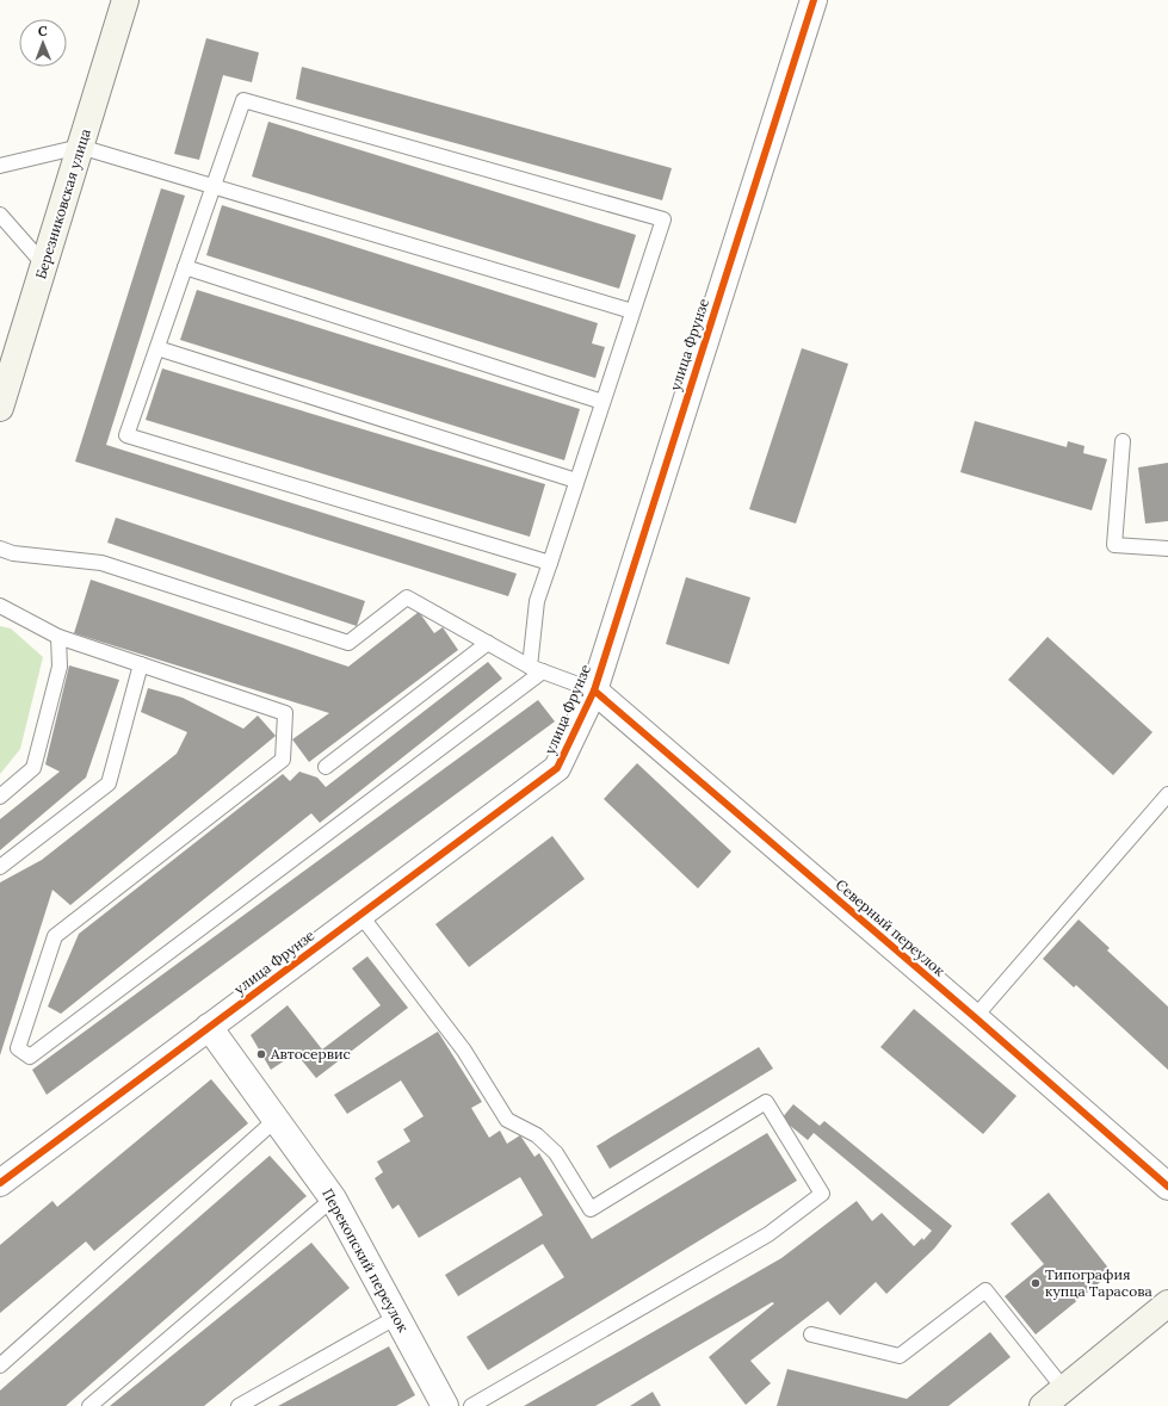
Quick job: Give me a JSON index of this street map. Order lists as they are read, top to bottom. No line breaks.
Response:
{"streets":{"street":["Березниковская улица","улица Фрунзе","Северный переулок","Перекопский переулок"]},"crossings":[["улица Фрунзе","Северный переулок"],["улица Фрунзе","Перекопский переулок"]],"places":["Автосервис","Типография купца Тарасова"],"north":"top"}
